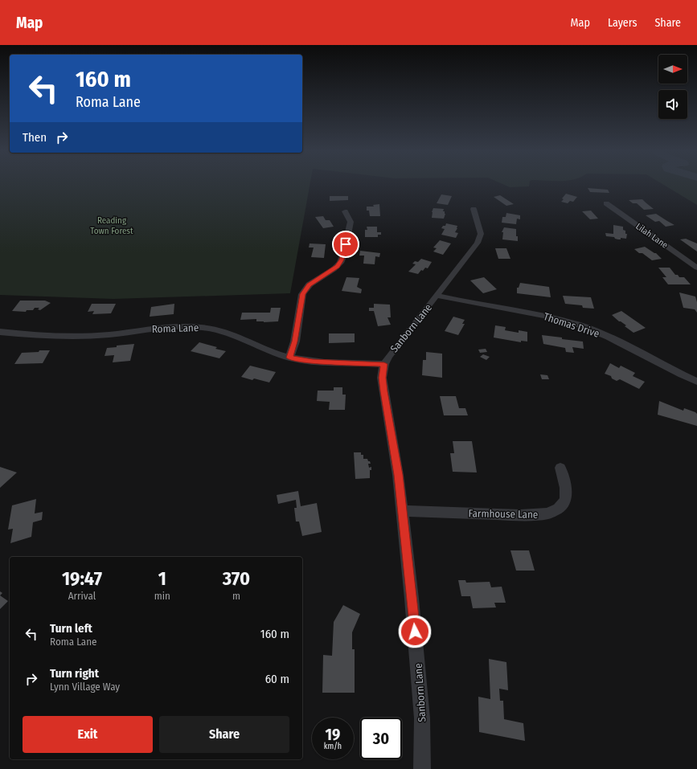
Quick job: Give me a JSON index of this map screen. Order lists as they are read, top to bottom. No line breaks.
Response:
{"streets":{"street":["Lilah Lane","Thomas Drive","Roma Lane","Sanborn Lane","Farmhouse Lane"]},"crossings":[["Thomas Drive","Sanborn Lane"],["Roma Lane","Sanborn Lane"],["Sanborn Lane","Farmhouse Lane"]],"parks":["Reading Town Forest"],"north":"right","page":{"header":"Map","nav":["Map","Layers","Share"],"turn":["160 m","Roma Lane"],"then":"Then","eta":["19:47","Arrival","1","min","370","m"],"list":[{"name":"Turn left","note":"Roma Lane","value":"160 m"},{"name":"Turn right","note":"Lynn Village Way","value":"60 m"}],"buttons":["Exit","Share"],"speed":"19 km/h","limit":"30"}}
